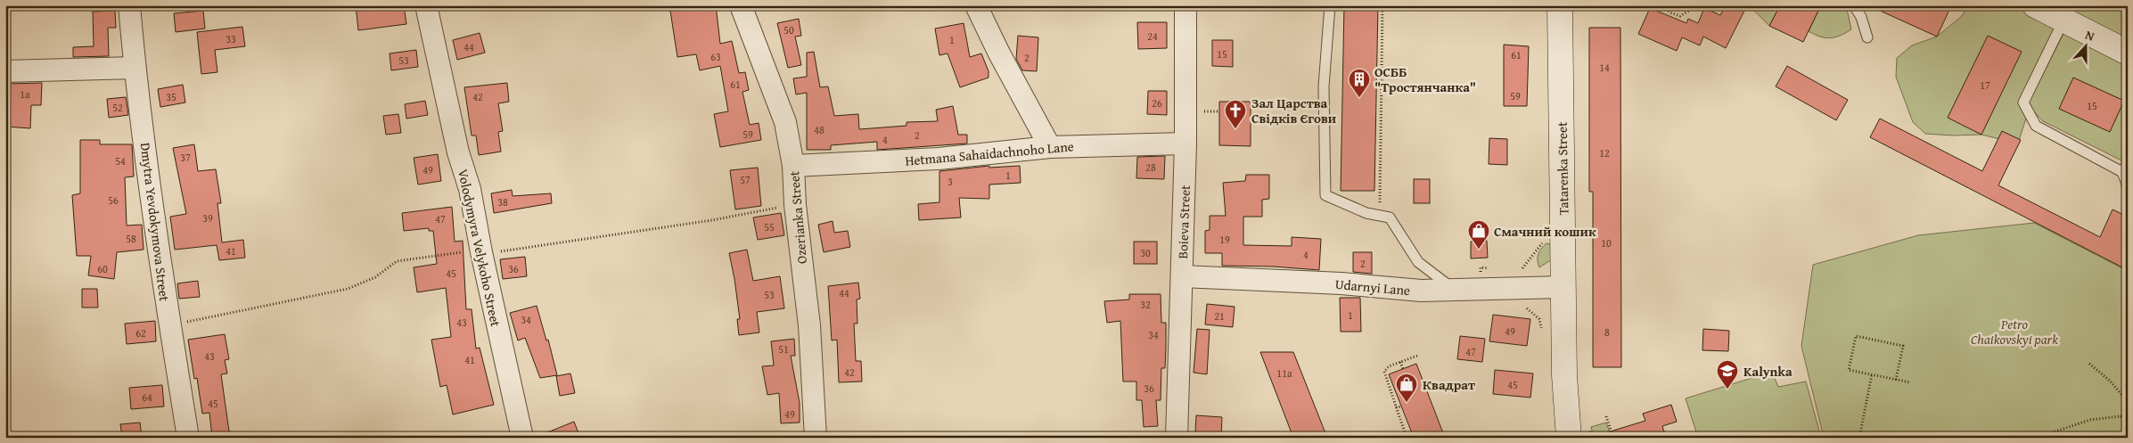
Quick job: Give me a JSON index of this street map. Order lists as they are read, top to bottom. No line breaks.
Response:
{"streets":{"main road":["Tatarenka Street"],"street":["Hetmana Sahaidachnoho Lane","Ozerianka Street","Dmytra Yevdokymova Street","Boieva Street","Volodymyra Velykoho Street","Udarnyi Lane"]},"crossings":[["Hetmana Sahaidachnoho Lane","Ozerianka Street"],["Hetmana Sahaidachnoho Lane","Boieva Street"],["Tatarenka Street","Udarnyi Lane"],["Boieva Street","Udarnyi Lane"]],"parks":["Petro Chaikovskyi park"],"places":{"building":["ОСББ \"Тростянчанка\""],"church":["Зал Царства Свідків Єгови"],"shop":["Смачний кошик","Квадрат"],"school or university":["Kalynka"]},"house_numbers":["50","24","33","1","44","15","61","63","2","53","14","61","17","1а","59","35","42","26","15","52","48","59","2","4","12","37","54","28","49","1","57","3","56","38","39","47","55","58","19","10","41","30","4","2","60","36","45","44","53","32","1","21","34","43","49","8","62","34","51","47","43","41","42","11а","45","36","64","45","49"],"north":"top"}
